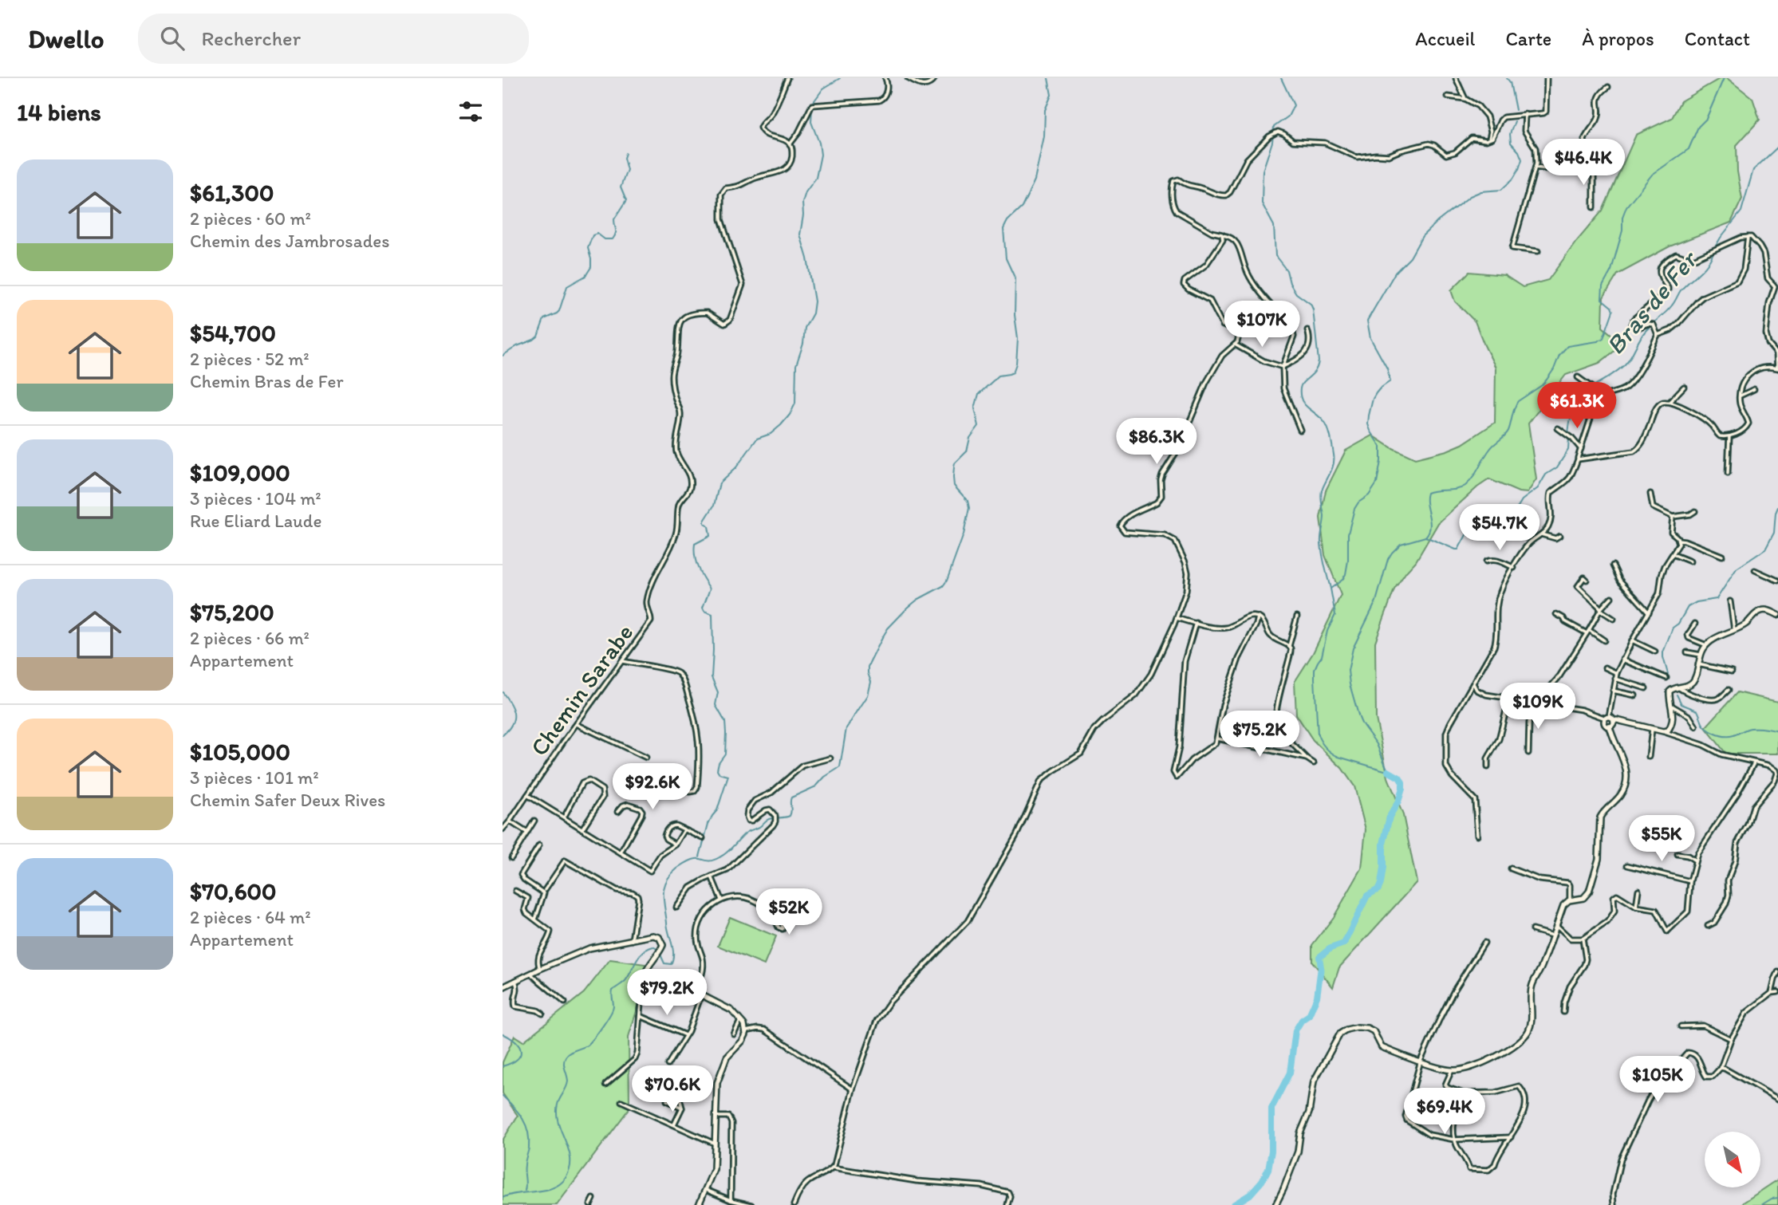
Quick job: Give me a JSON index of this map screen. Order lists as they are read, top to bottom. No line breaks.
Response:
{"streets":{"street":["Chemin Sarabe"]},"water":["Bras de Fer"],"north":"bottom right","page":{"header":"Dwello","search":"Rechercher","nav":["Accueil","Carte","À propos","Contact"],"heading":"14 biens","price":["$46.4K","$107K","$61.3K","$86.3K","$54.7K","$109K","$75.2K","$92.6K","$55K","$52K","$79.2K","$105K","$70.6K","$69.4K"],"list":[{"name":"$61,300","note":"2 pièces · 60 m² · Chemin des Jambrosades"},{"name":"$54,700","note":"2 pièces · 52 m² · Chemin Bras de Fer"},{"name":"$109,000","note":"3 pièces · 104 m² · Rue Eliard Laude"},{"name":"$75,200","note":"2 pièces · 66 m² · Appartement"},{"name":"$105,000","note":"3 pièces · 101 m² · Chemin Safer Deux Rives"},{"name":"$70,600","note":"2 pièces · 64 m² · Appartement"}]}}
